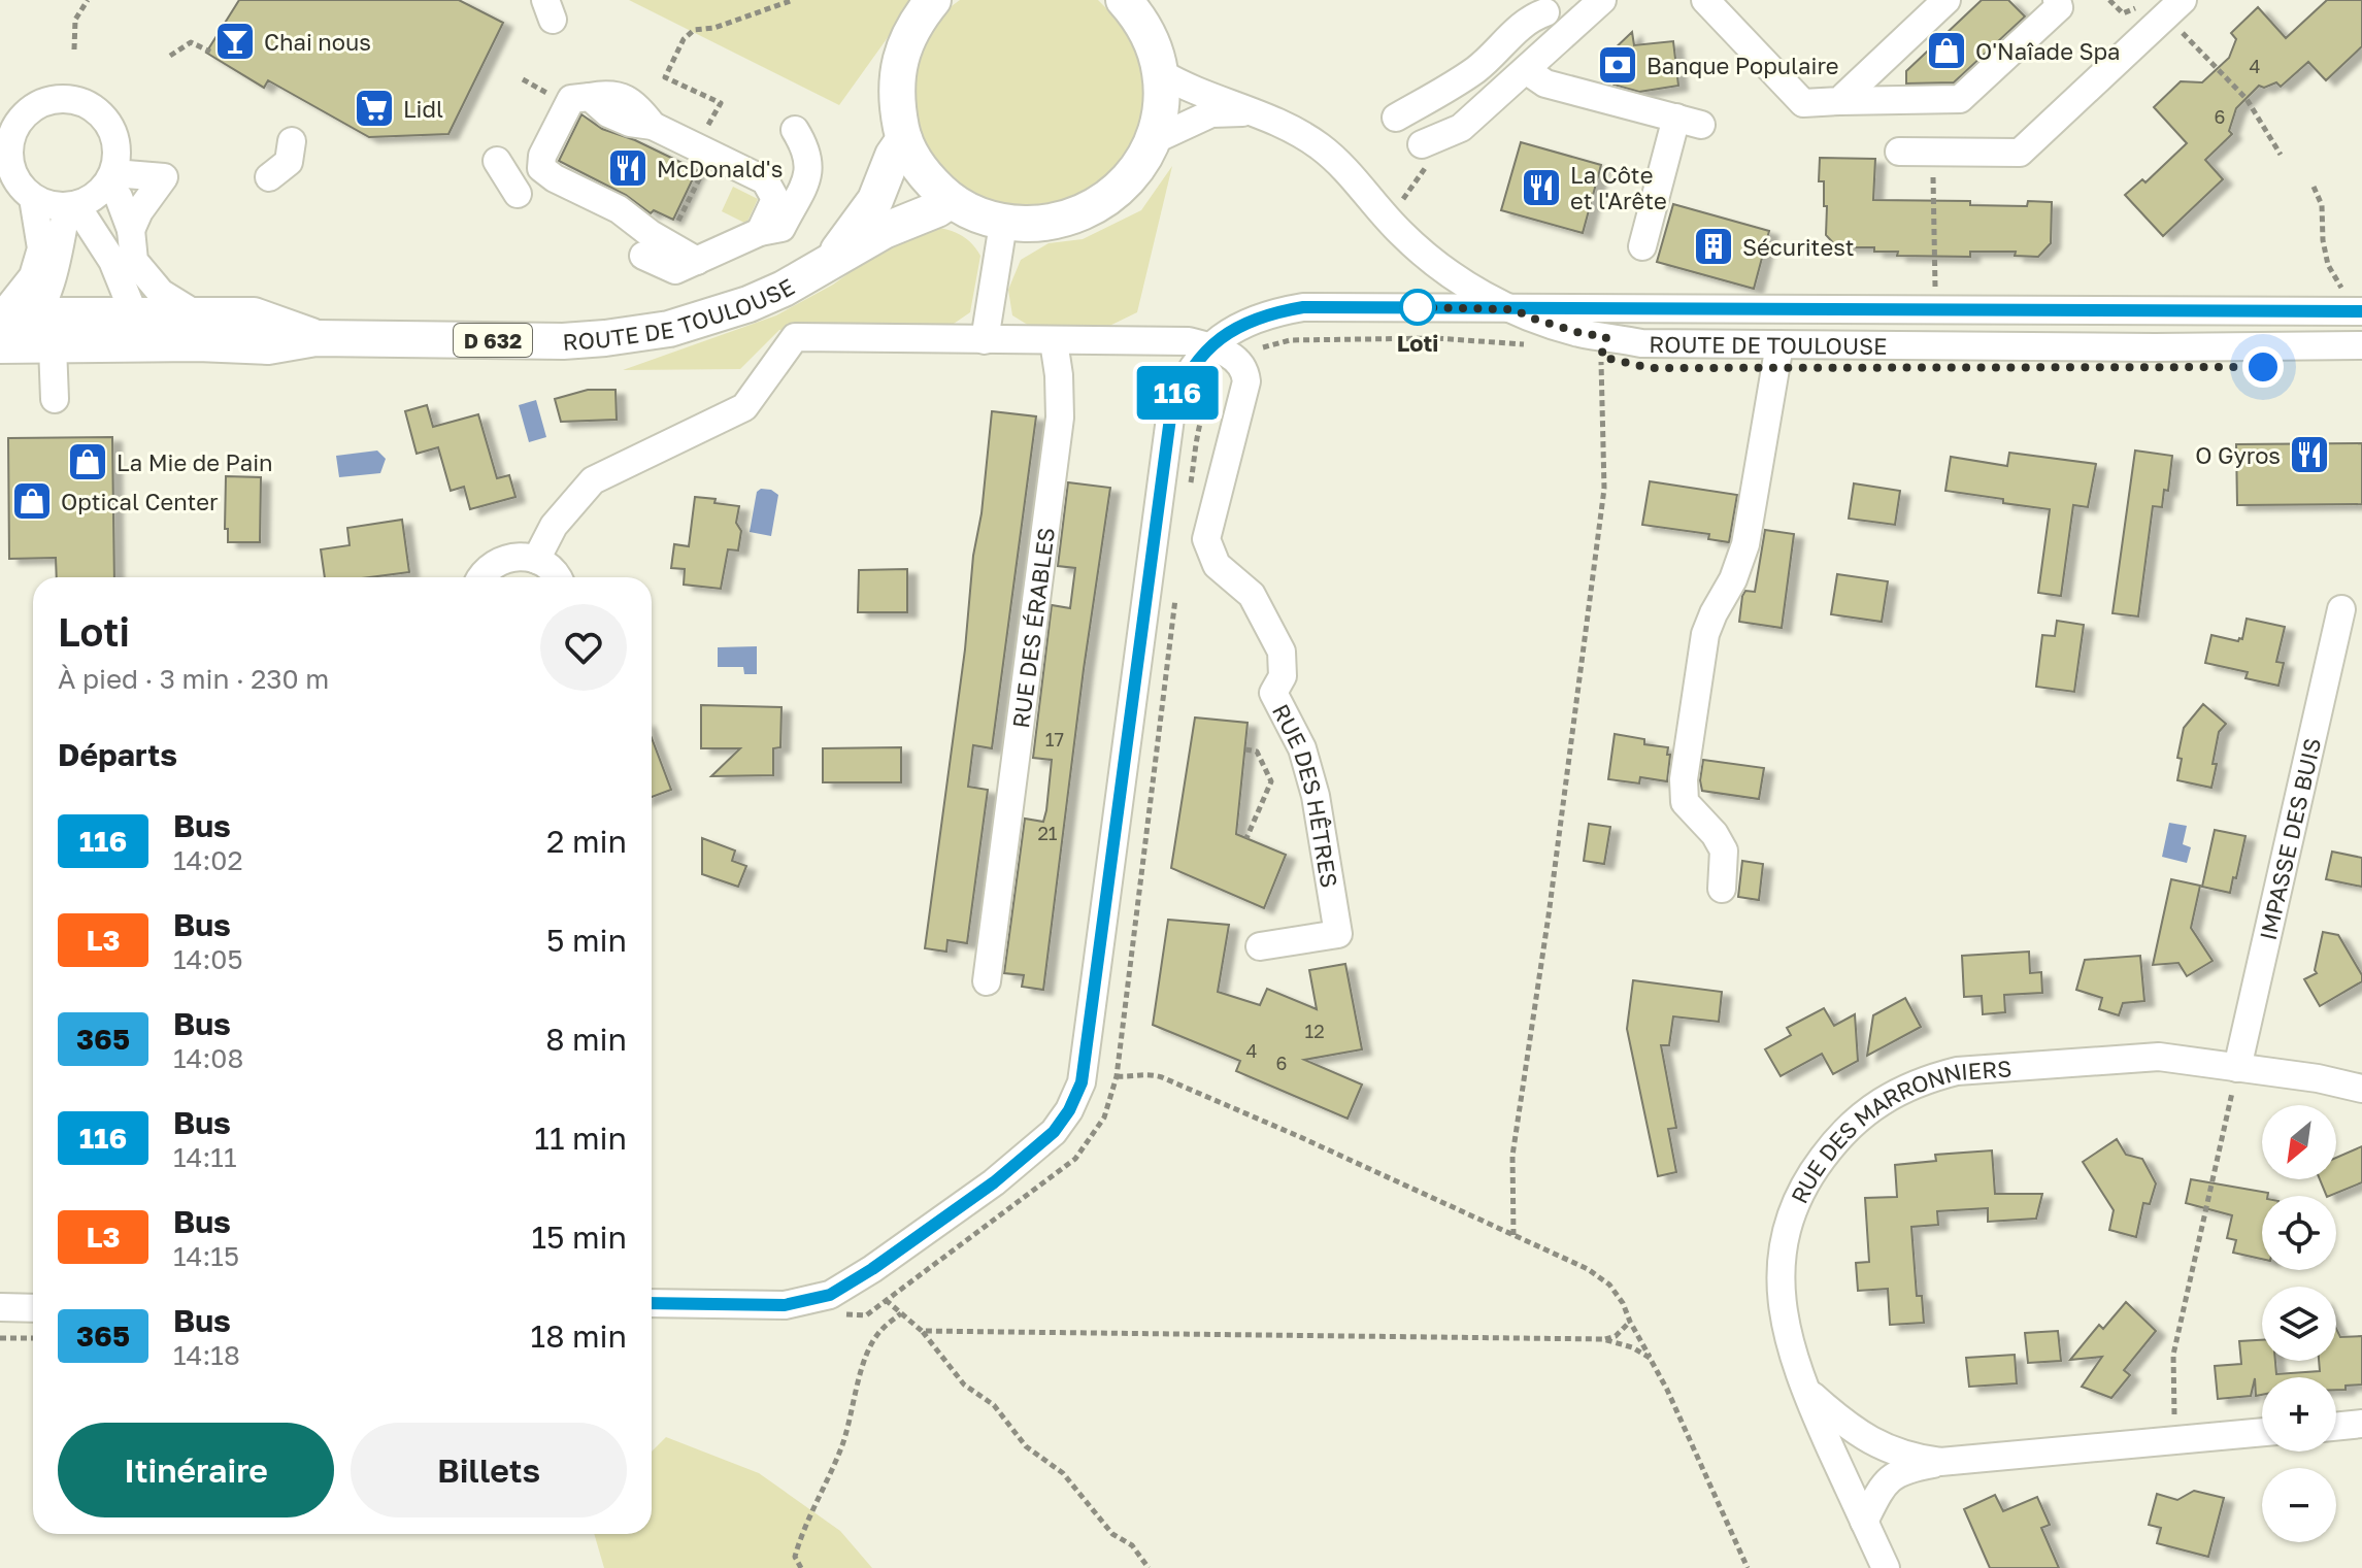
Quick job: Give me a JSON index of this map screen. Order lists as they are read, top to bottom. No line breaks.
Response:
{"streets":{"main road":["ROUTE DE TOULOUSE","D 632"],"street":["RUE DES ÉRABLES","RUE DES HÊTRES","IMPASSE DES BUIS","RUE DES MARRONNIERS"]},"crossings":[["ROUTE DE TOULOUSE","D 632"],["IMPASSE DES BUIS","RUE DES MARRONNIERS"]],"places":{"bar":["Chai nous"],"shop":["O'Naîade Spa","La Mie de Pain","Optical Center"],"bank":["Banque Populaire"],"supermarket":["Lidl"],"restaurant":["McDonald's","La Côte et l'Arête","O Gyros"],"building":["Sécuritest"],"other":["Loti"]},"lines":["bus line 116"],"house_numbers":["4","6","17","21","12","4","6"],"north":"bottom left","page":{"on_map":"116","heading":[["Loti","À pied · 3 min · 230 m"],"Départs"],"list":[{"mark":"116","name":"Bus","note":"14:02","value":"2 min"},{"mark":"L3","name":"Bus","note":"14:05","value":"5 min"},{"mark":"365","name":"Bus","note":"14:08","value":"8 min"},{"mark":"116","name":"Bus","note":"14:11","value":"11 min"},{"mark":"L3","name":"Bus","note":"14:15","value":"15 min"},{"mark":"365","name":"Bus","note":"14:18","value":"18 min"}],"map_buttons":["+","−"],"buttons":["Itinéraire","Billets"]}}
